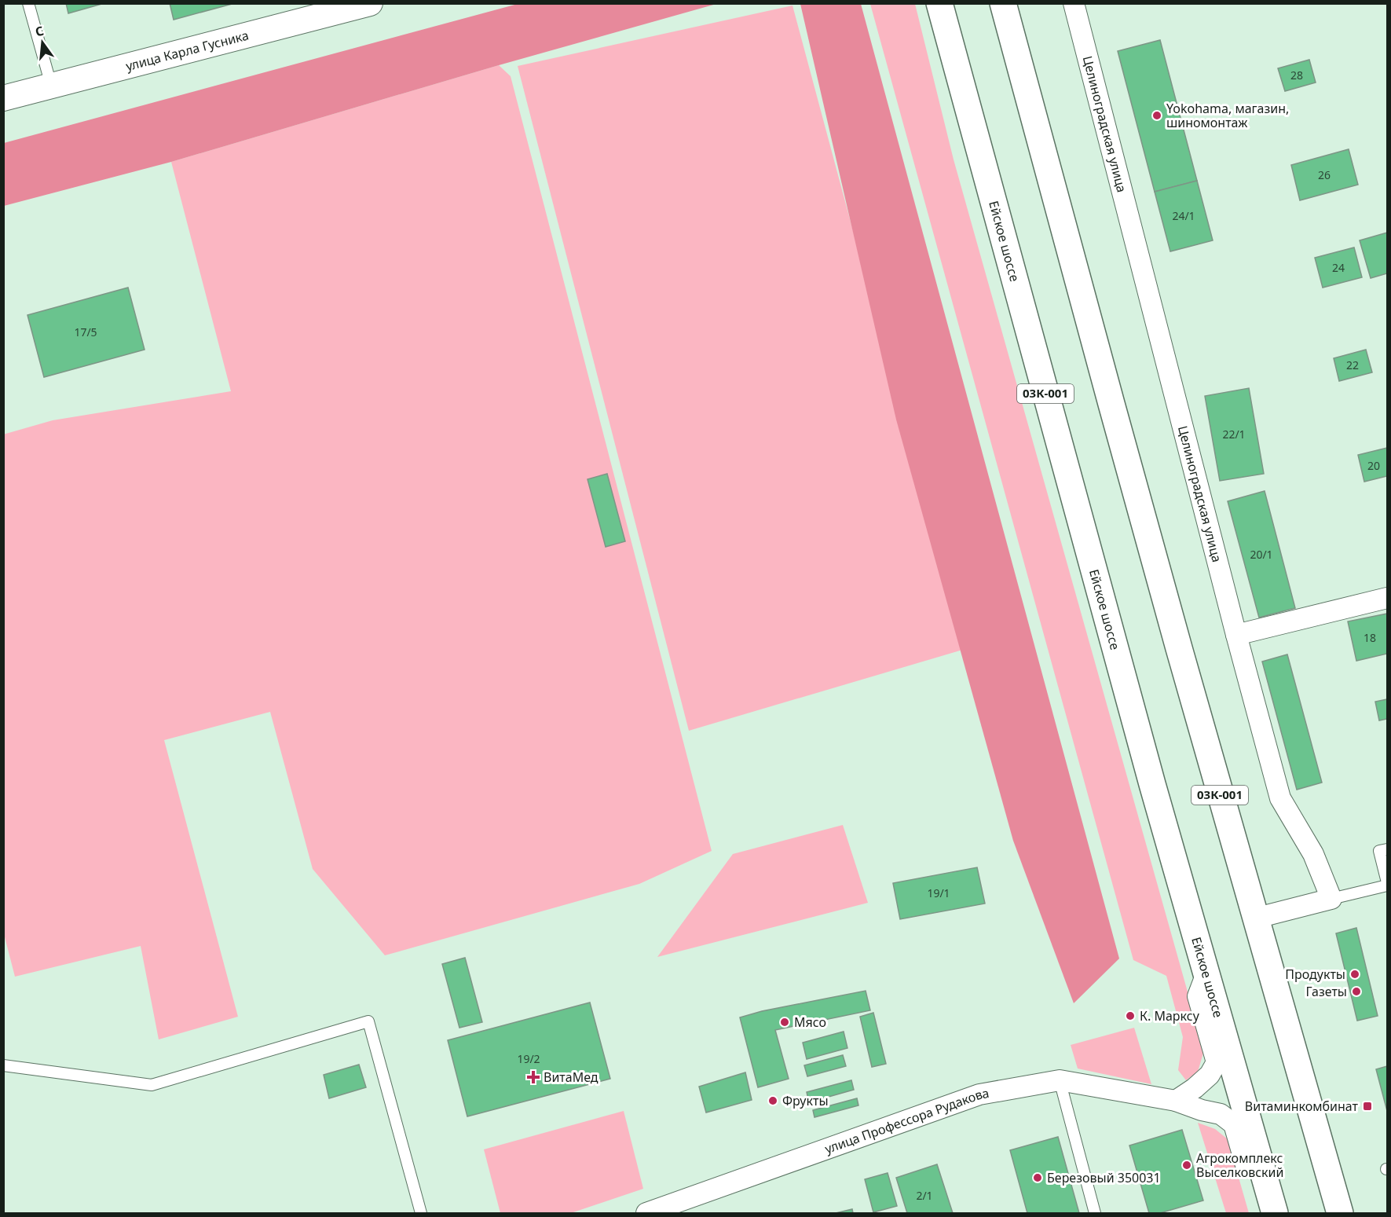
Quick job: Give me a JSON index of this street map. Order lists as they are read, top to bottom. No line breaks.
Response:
{"streets":{"main road":["Ейское шоссе","03К-001"],"street":["улица Карла Гусника","Целиноградская улица","улица Профессора Рудакова"]},"crossings":[["Ейское шоссе","улица Профессора Рудакова"]],"places":{"other":["Yokohama, магазин, шиномонтаж","Продукты","Газеты","К. Марксу","Мясо","Фрукты","Агрокомплекс Выселковский","Березовый 350031"],"health":["ВитаMед"],"transit":["Витаминкомбинат"]},"house_numbers":["28","26","24/1","24","17/5","22","22/1","20","20/1","18","19/1","19/2","2/1"],"north":"top"}
